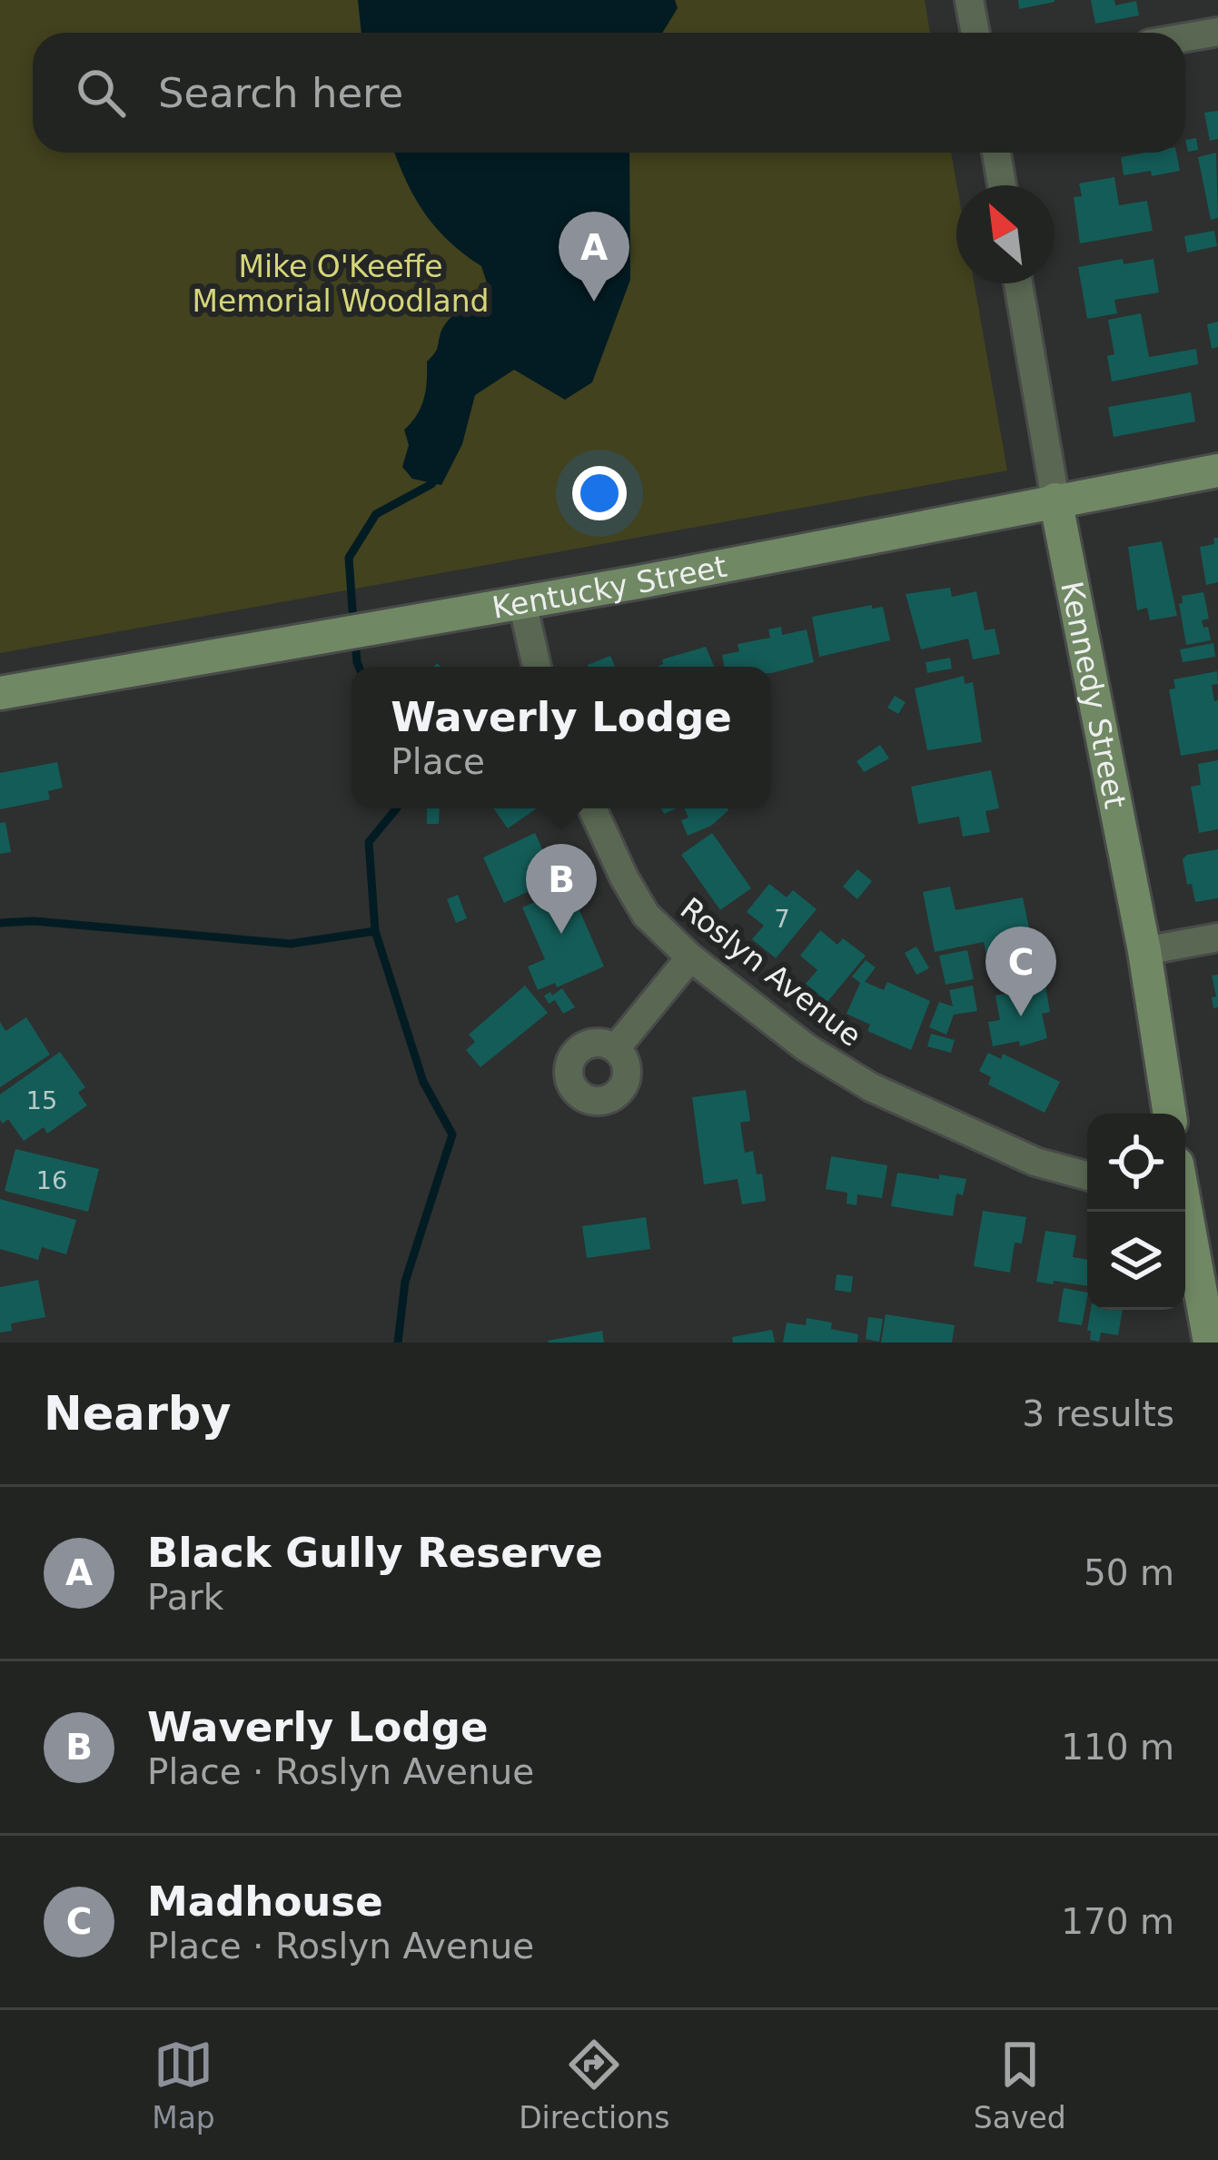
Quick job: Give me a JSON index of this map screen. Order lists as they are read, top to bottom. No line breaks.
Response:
{"streets":{"street":["Kentucky Street","Kennedy Street","Roslyn Avenue"]},"crossings":[["Kentucky Street","Kennedy Street"]],"parks":["Mike O'Keeffe Memorial Woodland"],"house_numbers":["7","15","16"],"north":"top left","page":{"search":"Search here","pins":["A","B","C"],"popup":["Waverly Lodge","Place"],"heading":["Nearby","3 results"],"list":[{"mark":"A","name":"Black Gully Reserve","note":"Park","value":"50 m"},{"mark":"B","name":"Waverly Lodge","note":"Place · Roslyn Avenue","value":"110 m"},{"mark":"C","name":"Madhouse","note":"Place · Roslyn Avenue","value":"170 m"}],"nav":["Map","Directions","Saved"]}}
